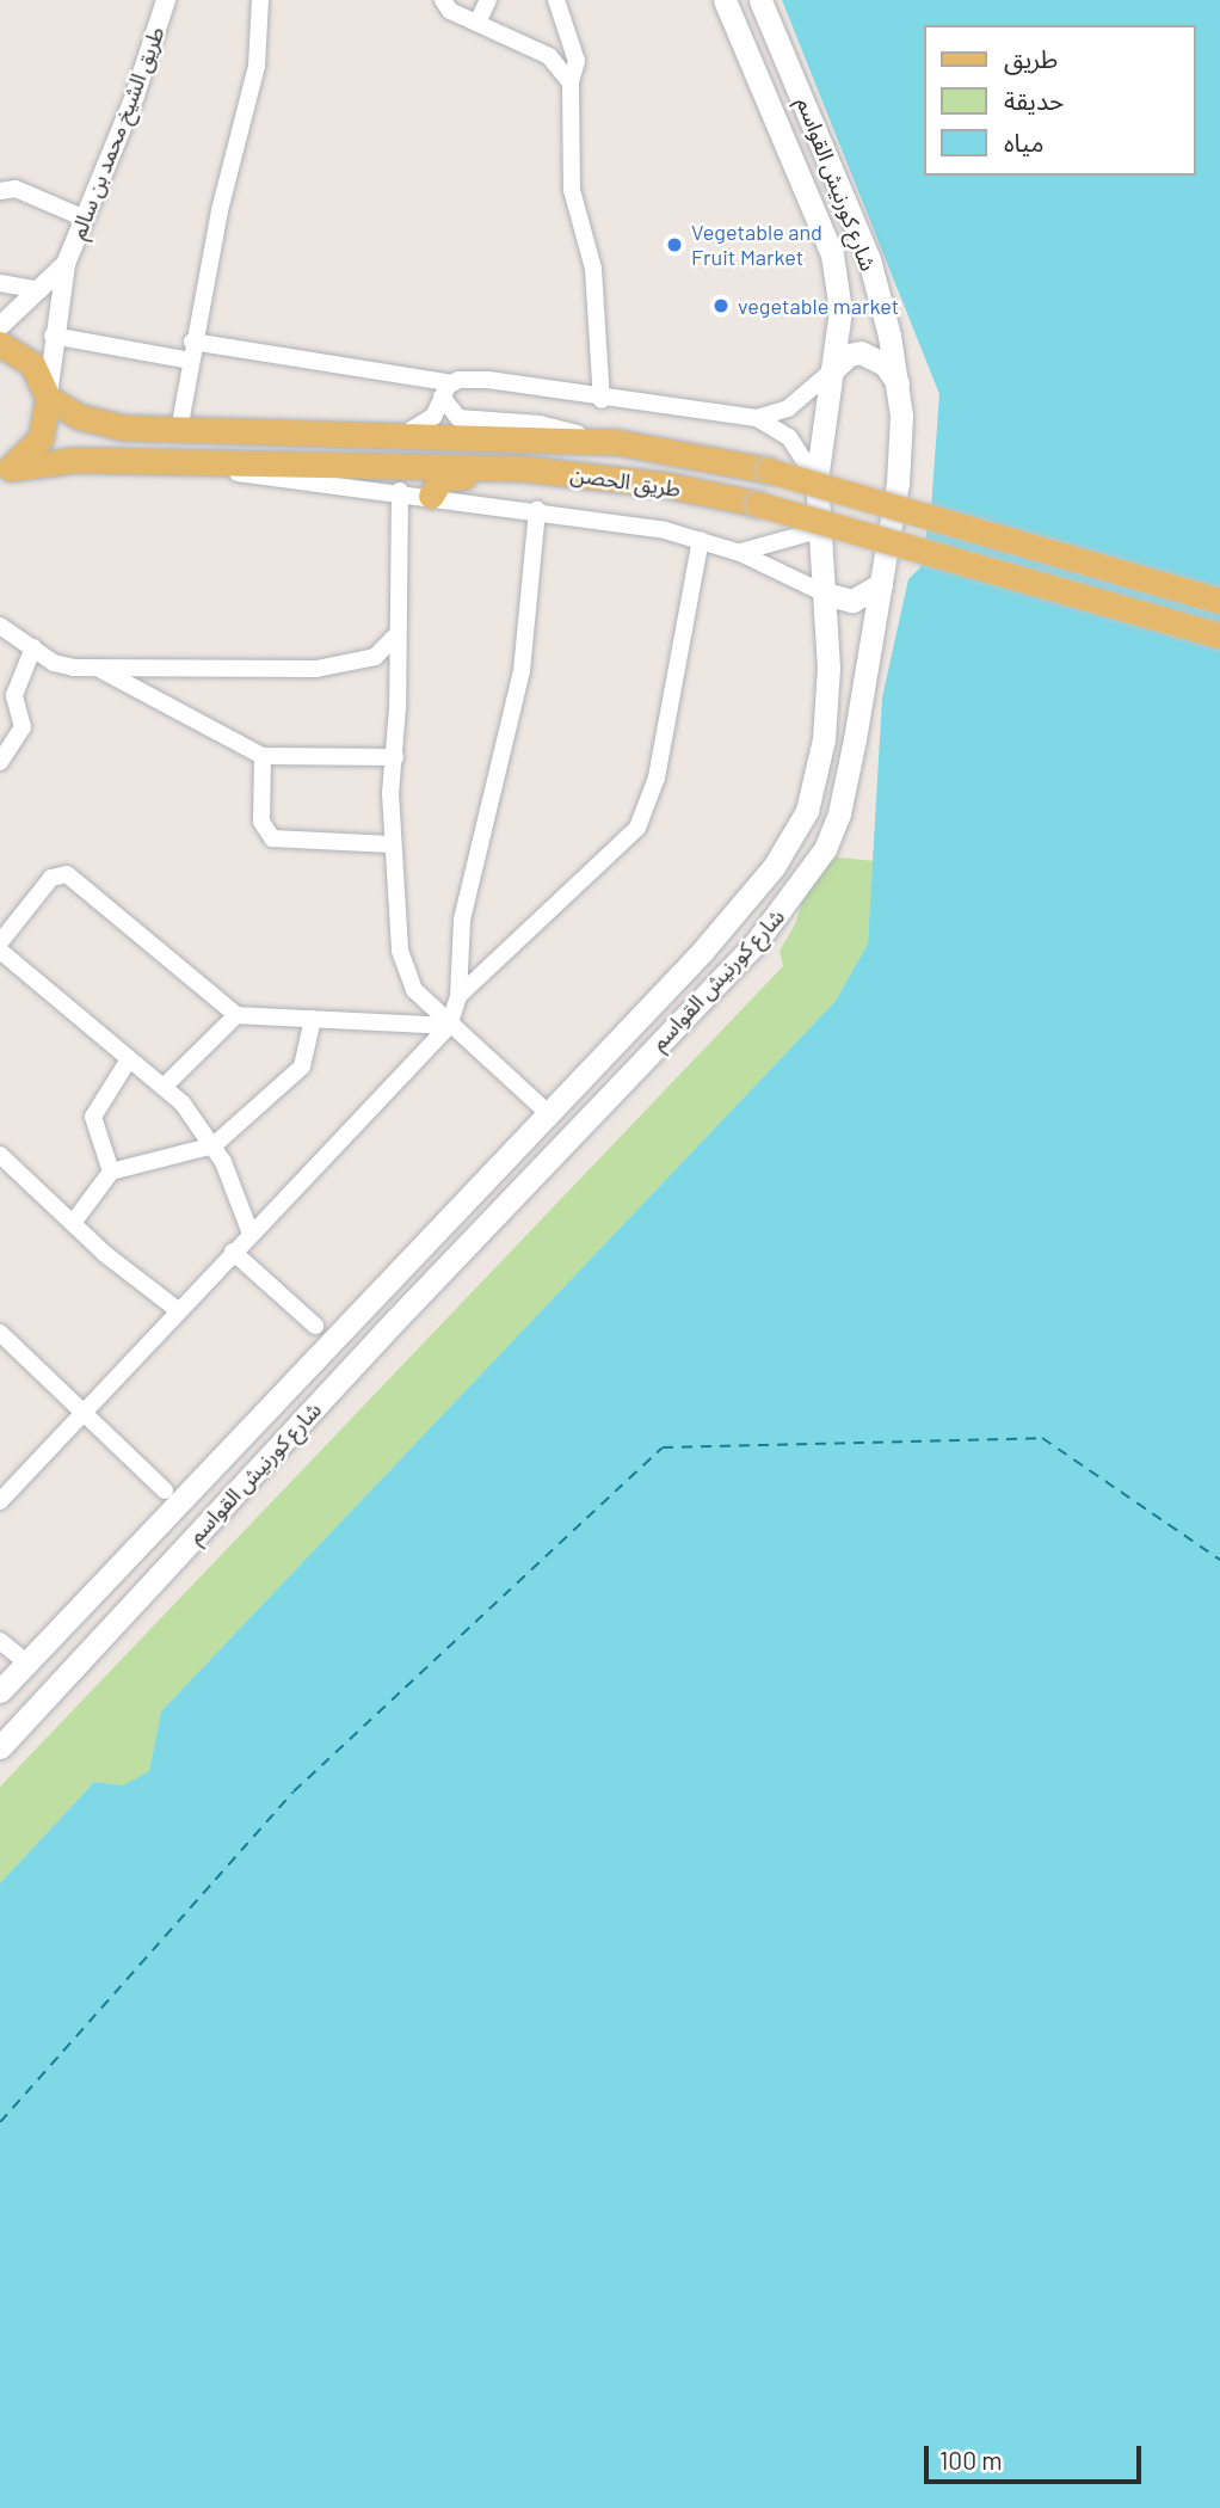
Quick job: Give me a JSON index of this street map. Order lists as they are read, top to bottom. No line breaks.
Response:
{"streets":{"main road":["شارع كورنيش القواسم","طريق الحصن"],"street":["طريق الشيخ محمد بن سالم"]},"crossings":[["طريق الشيخ محمد بن سالم","طريق الحصن"]],"places":["Vegetable and Fruit Market","vegetable market"],"legend":["طريق","حديقة","مياه"],"scale_bar":"100 m"}
